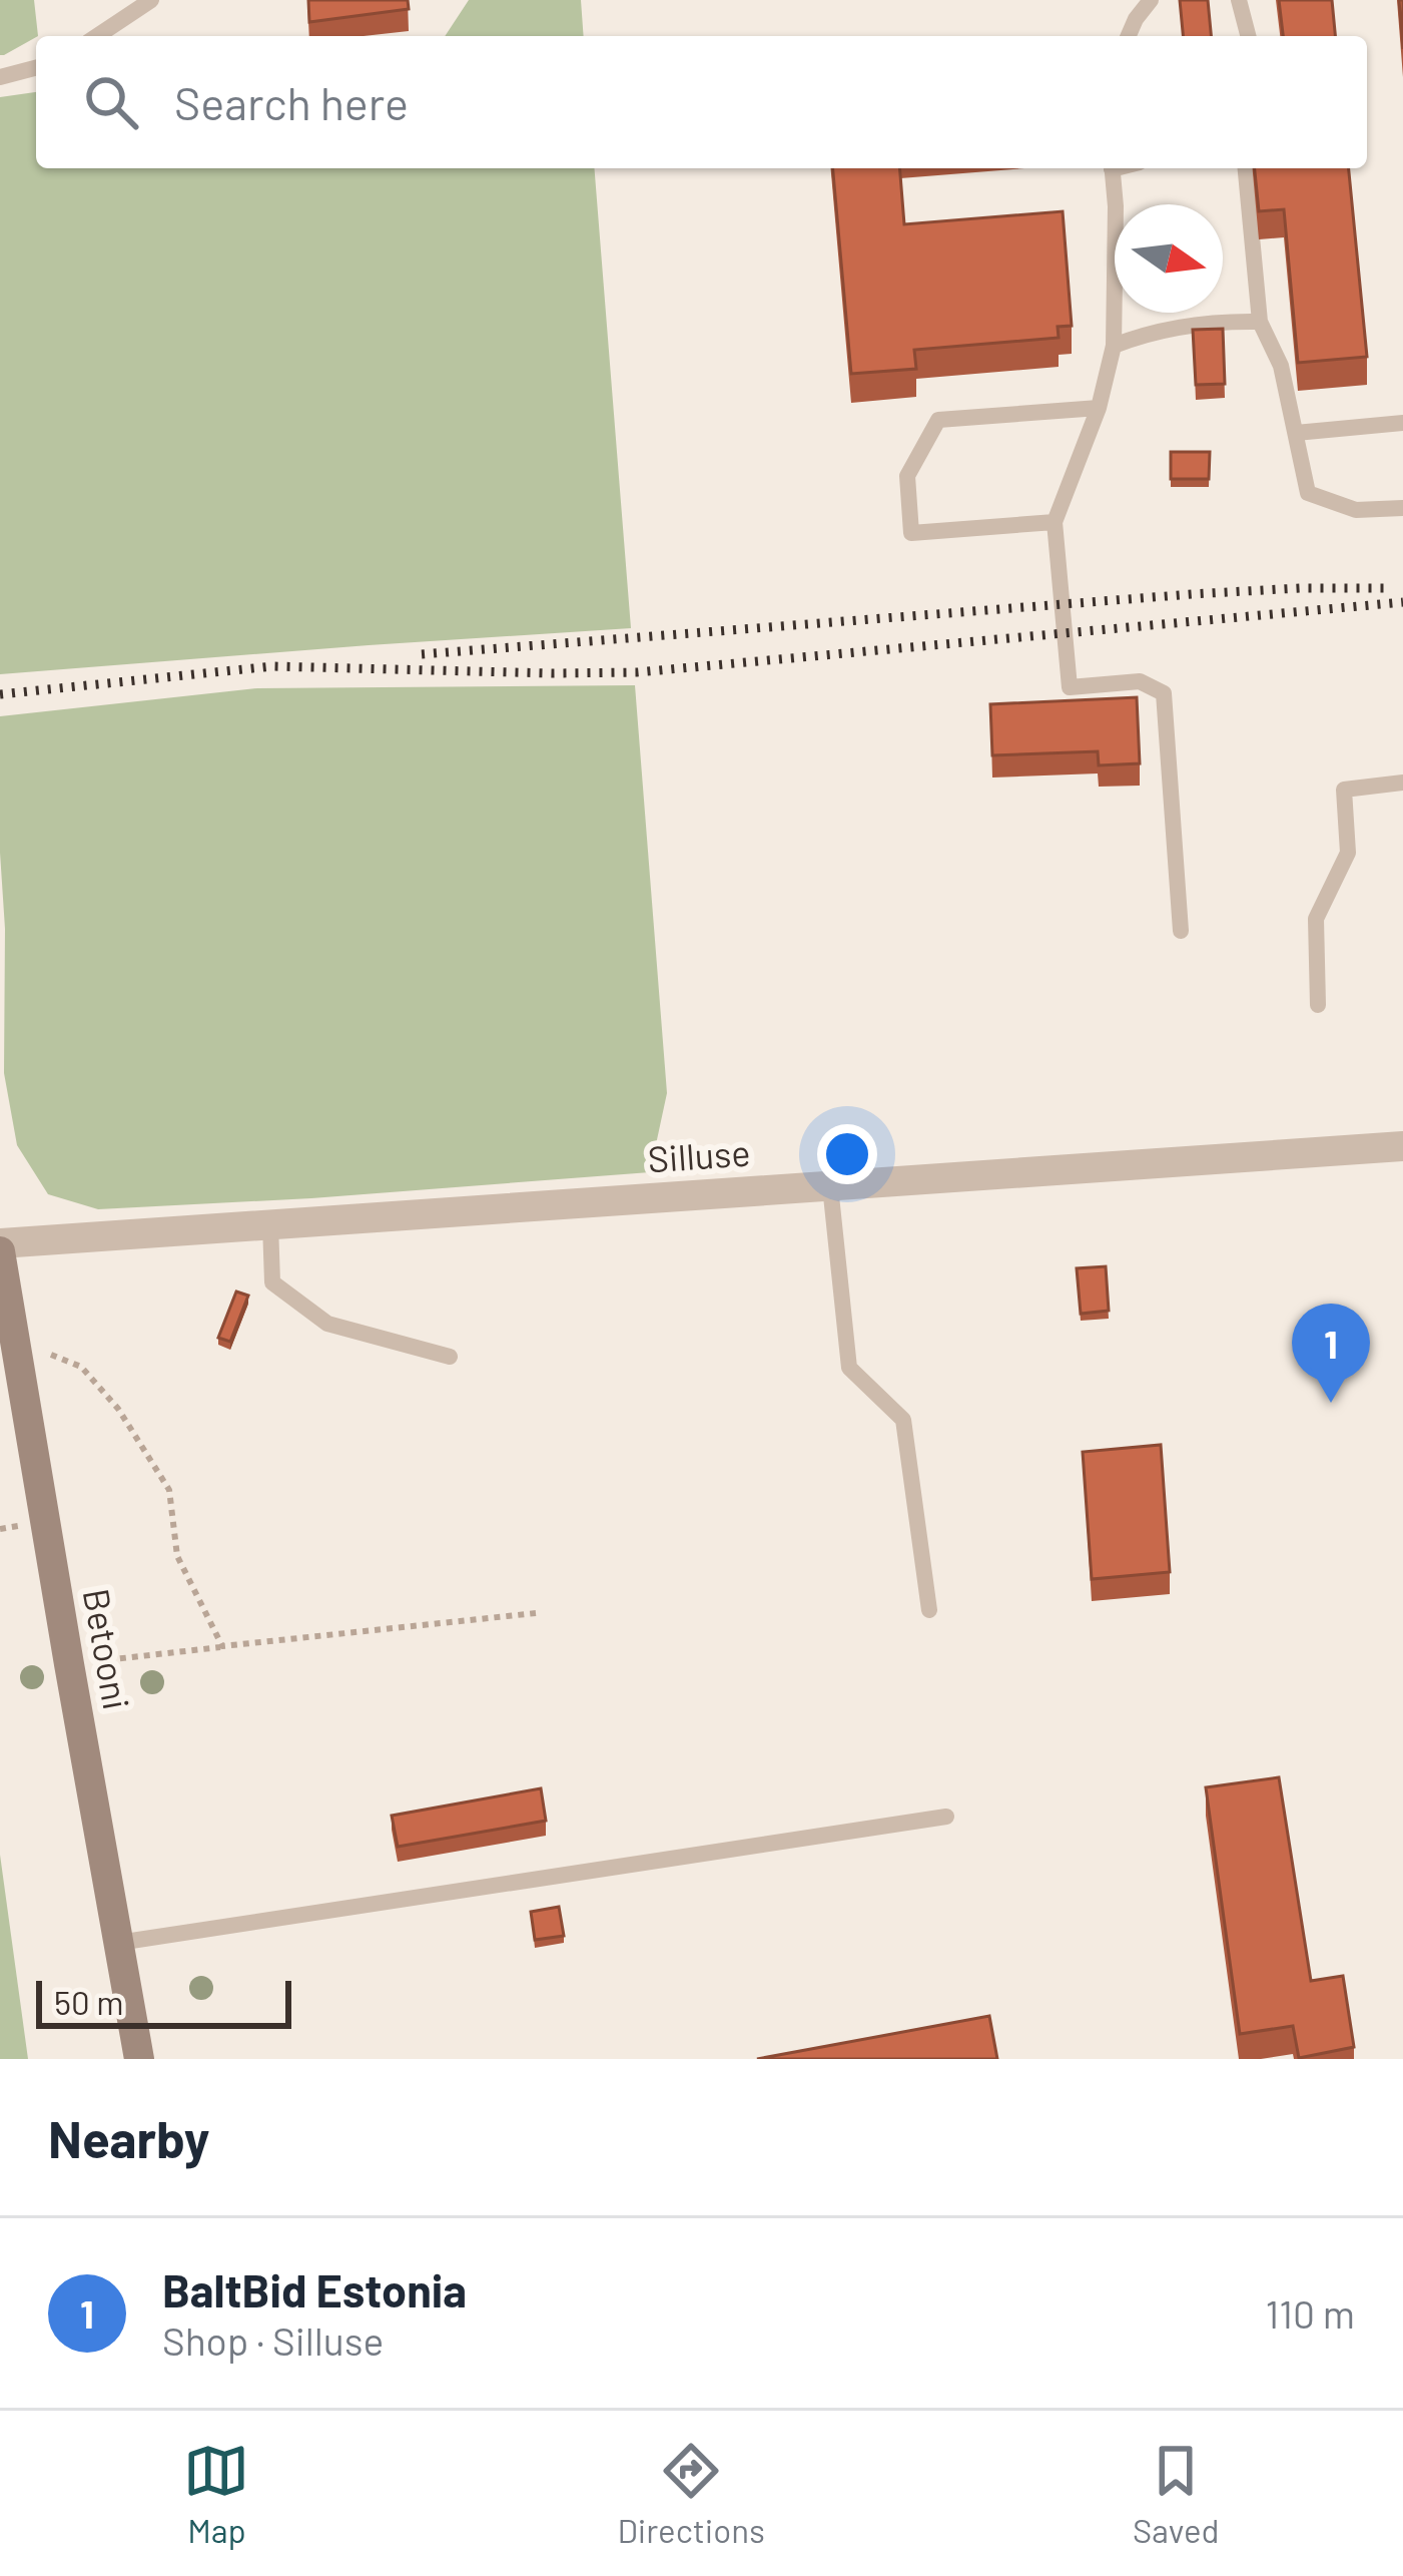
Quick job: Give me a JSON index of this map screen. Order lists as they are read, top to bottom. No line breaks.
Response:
{"streets":{"street":["Silluse","Betooni"]},"crossings":[["Silluse","Betooni"]],"scale_bar":"50 m","north":"right","page":{"search":"Search here","pins":"1","scale":"50 m","heading":"Nearby","list":[{"mark":"1","name":"BaltBid Estonia","note":"Shop · Silluse","value":"110 m"}],"nav":["Map","Directions","Saved"]}}
